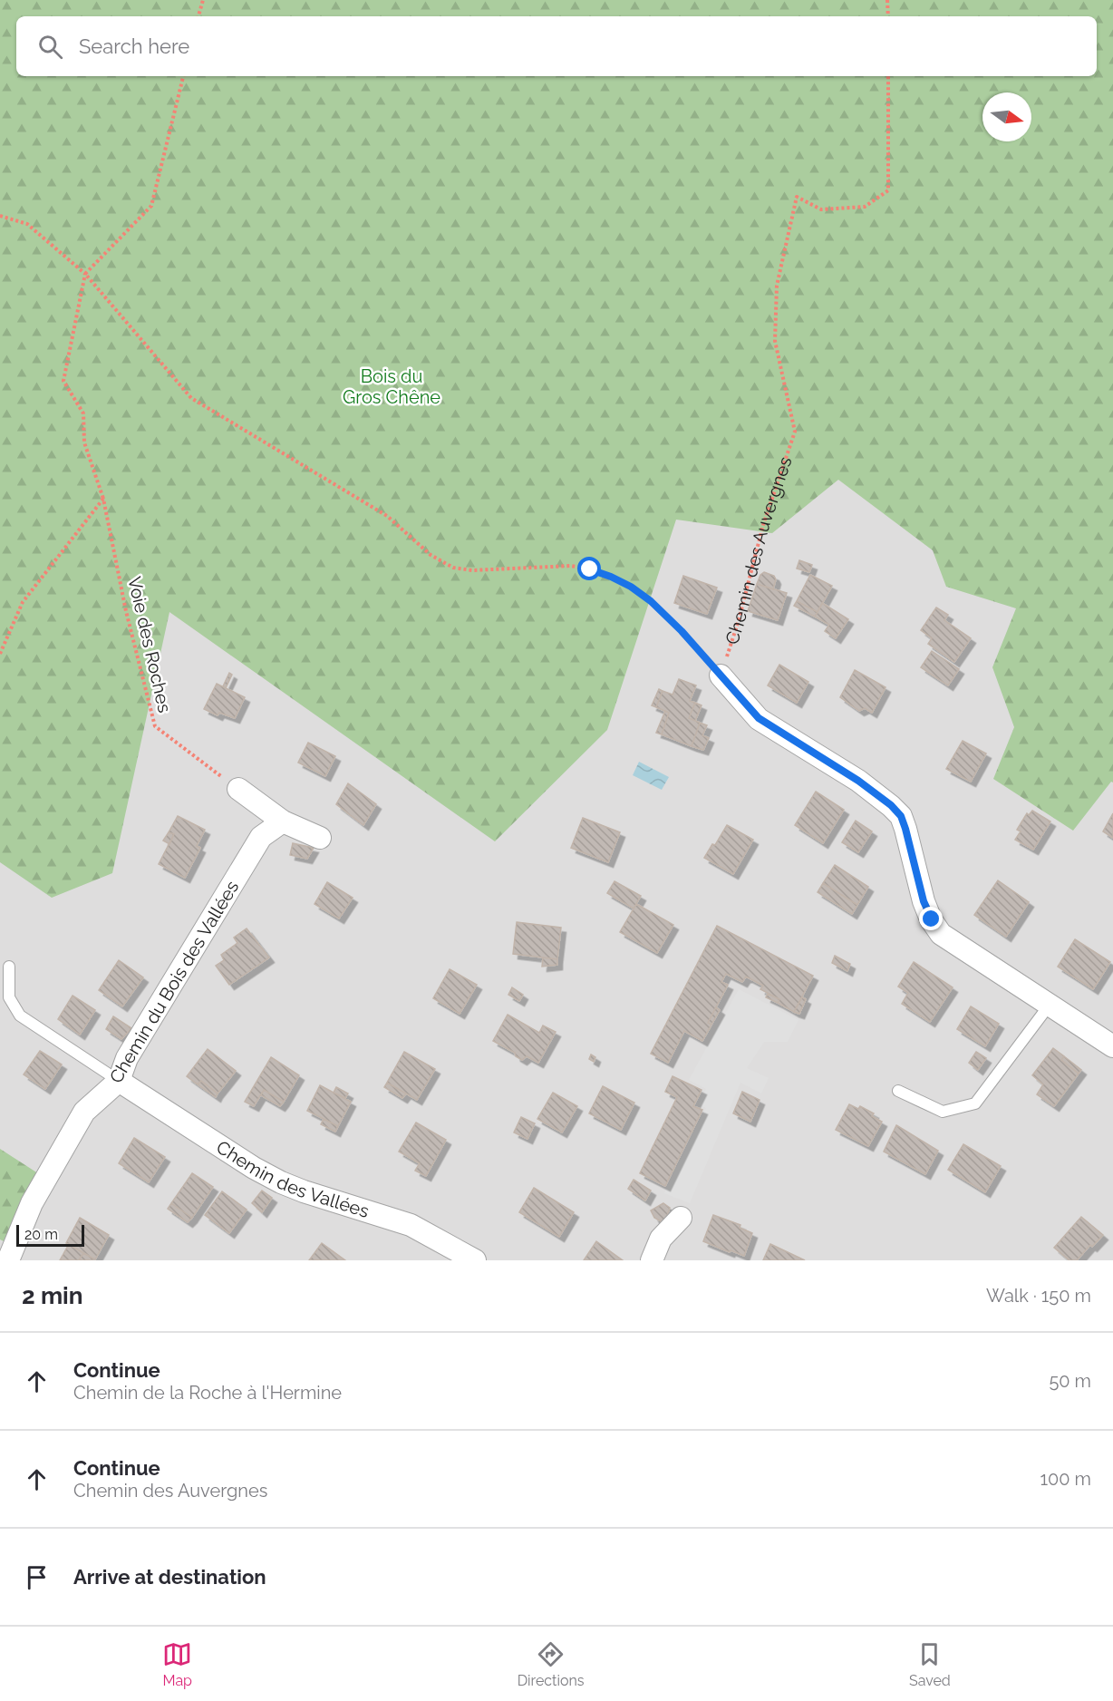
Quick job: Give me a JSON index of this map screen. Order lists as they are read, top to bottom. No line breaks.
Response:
{"streets":{"street":["Chemin du Bois des Vallées","Chemin des Vallées"],"path":["Chemin des Auvergnes","Voie des Roches"]},"crossings":[["Chemin du Bois des Vallées","Chemin des Vallées"]],"parks":["Bois du Gros Chêne"],"scale_bar":"20 m","north":"right","page":{"search":"Search here","scale":"20 m","heading":["2 min","Walk · 150 m"],"list":[["Continue","Chemin de la Roche à l'Hermine","50 m"],["Continue","Chemin des Auvergnes","100 m"],"Arrive at destination"],"nav":["Map","Directions","Saved"]}}
